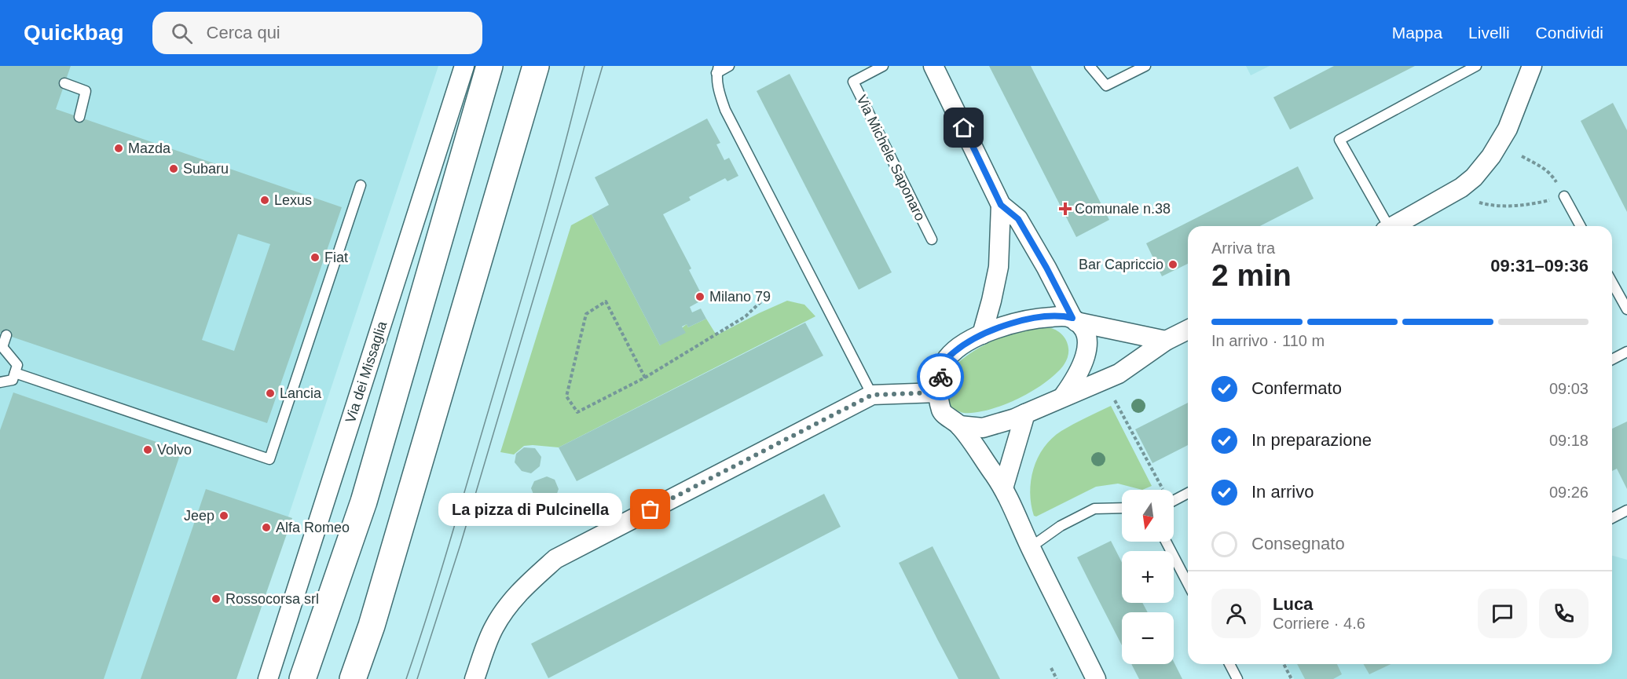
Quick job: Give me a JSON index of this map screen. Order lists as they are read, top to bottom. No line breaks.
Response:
{"streets":{"street":["Via dei Missaglia"],"lane":["Via Michele Saponaro"]},"places":{"other":["Mazda","Subaru","Lexus","Fiat","Bar Capriccio","Milano 79","Lancia","Volvo","La pizza di Pulcinella","Jeep","Alfa Romeo","Rossocorsa srl"],"health":["Comunale n.38"]},"north":"bottom","page":{"header":"Quickbag","search":"Cerca qui","nav":["Mappa","Livelli","Condividi"],"heading":["2 min","Arriva tra","09:31–09:36"],"panel":["Luca","Corriere · 4.6"],"bar":"In arrivo · 110 m","list":[["Confermato","09:03"],["In preparazione","09:18"],["In arrivo","09:26"],"Consegnato"],"map_buttons":["+","−"],"bubble":"La pizza di Pulcinella"}}
